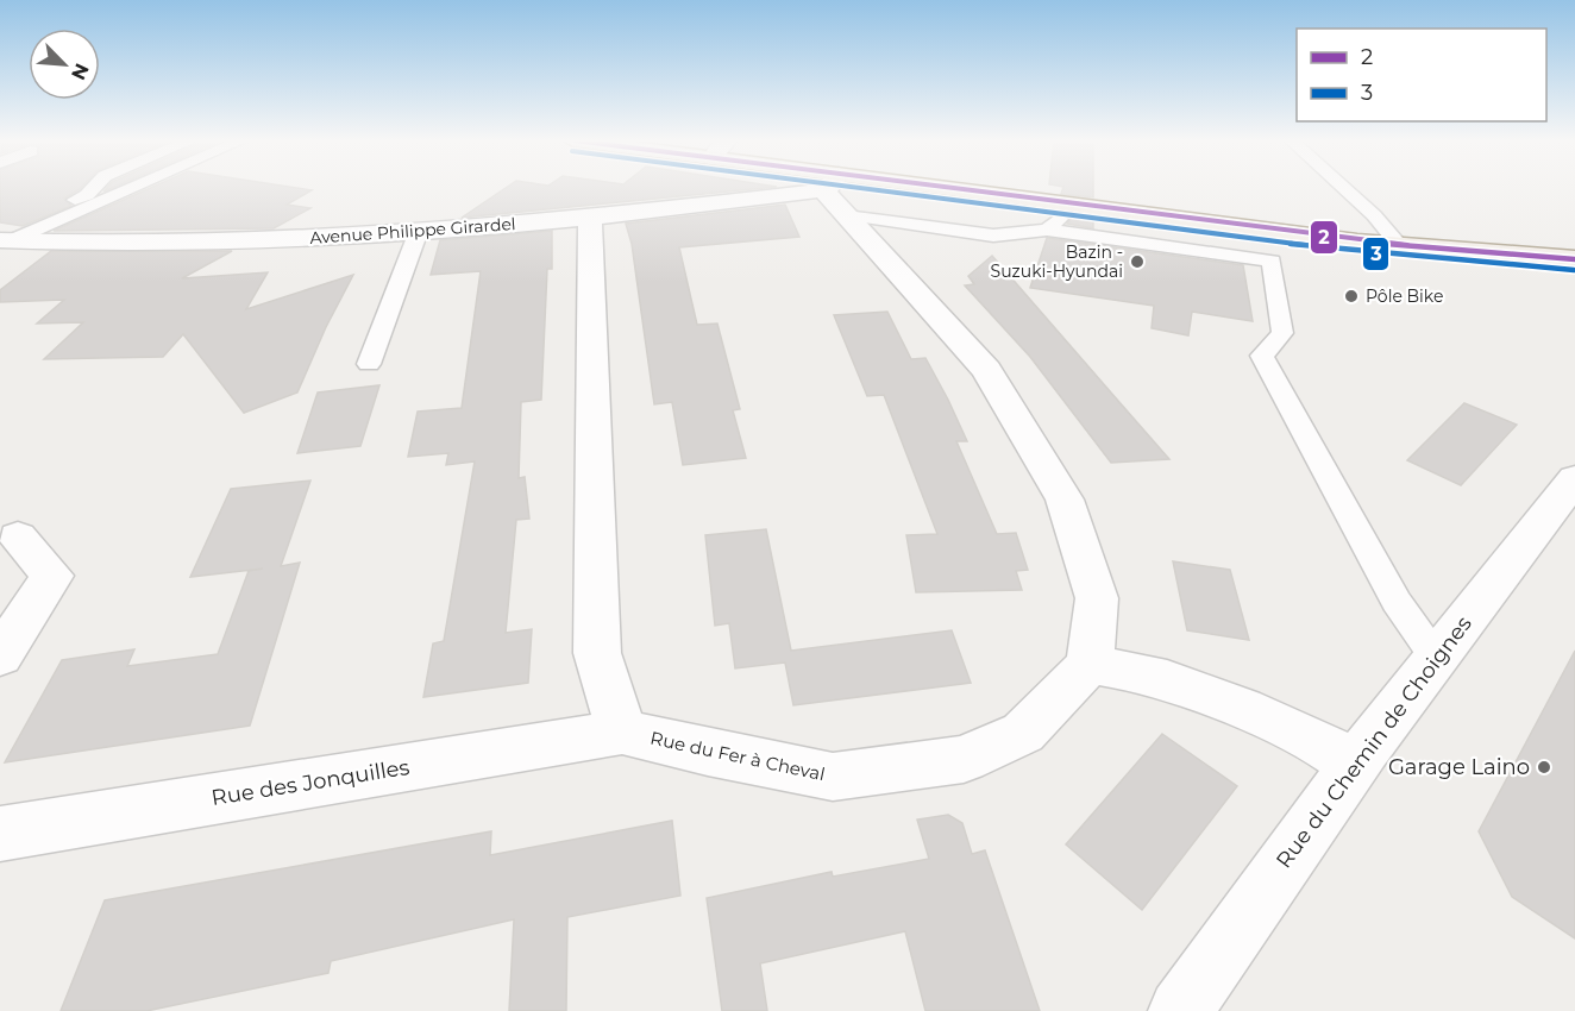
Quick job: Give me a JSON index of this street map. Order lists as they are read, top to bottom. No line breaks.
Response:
{"streets":{"street":["Avenue Philippe Girardel","Rue du Chemin de Choignes","Rue du Fer à Cheval","Rue des Jonquilles"]},"crossings":[["Rue du Fer à Cheval","Rue des Jonquilles"]],"places":["Bazin - Suzuki-Hyundai","Pôle Bike","Garage Laino"],"lines":["transit line 2","transit line 3"],"legend":["2","3"],"north":"bottom right"}
